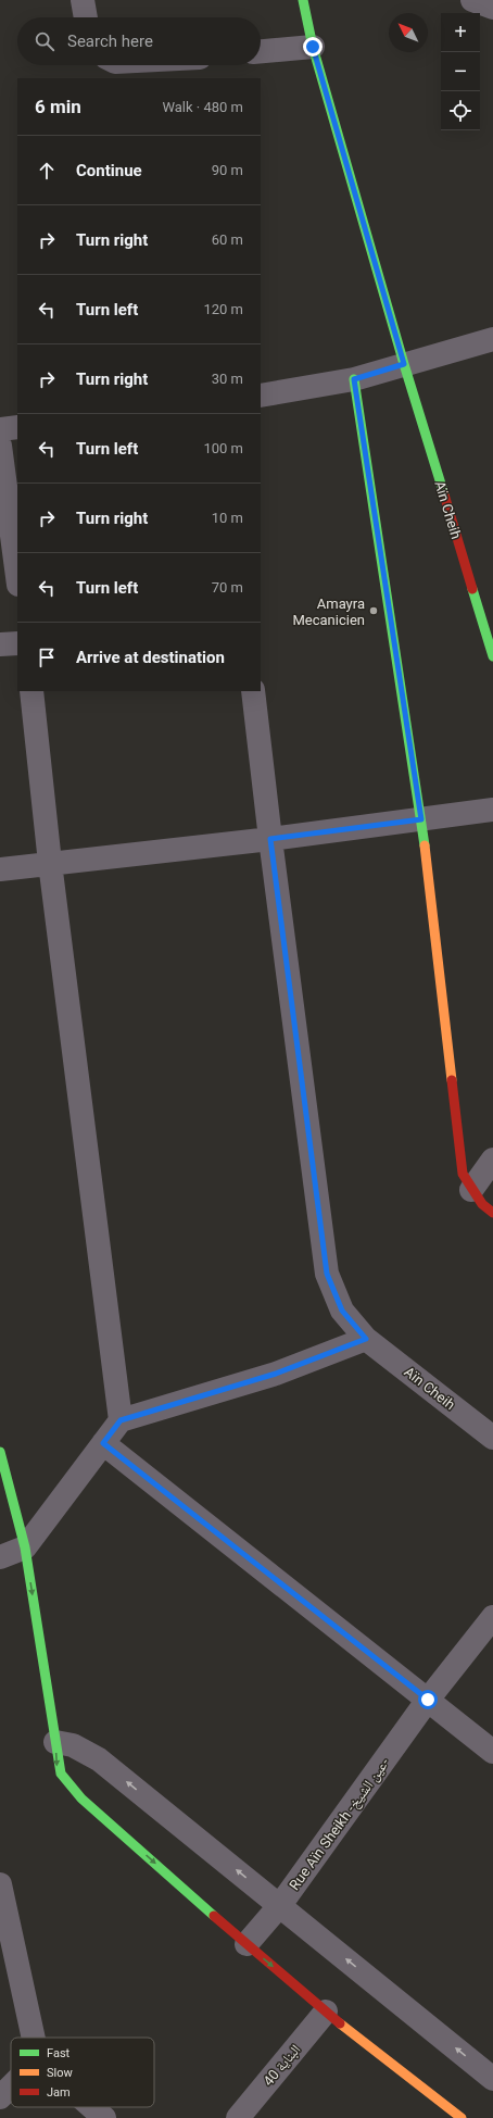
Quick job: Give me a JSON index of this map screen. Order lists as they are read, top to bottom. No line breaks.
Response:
{"streets":{"street":["Aïn Cheih","Rue Aïn Sheikh -عين الشيخ-","البناية 40"]},"places":["Amayra Mecanicien"],"legend":["Fast","Slow","Jam"],"north":"top left","page":{"map_buttons":["+","−"],"search":"Search here","heading":["6 min","Walk · 480 m"],"list":[["Continue","90 m"],["Turn right","60 m"],["Turn left","120 m"],["Turn right","30 m"],["Turn left","100 m"],["Turn right","10 m"],["Turn left","70 m"],"Arrive at destination"]}}
